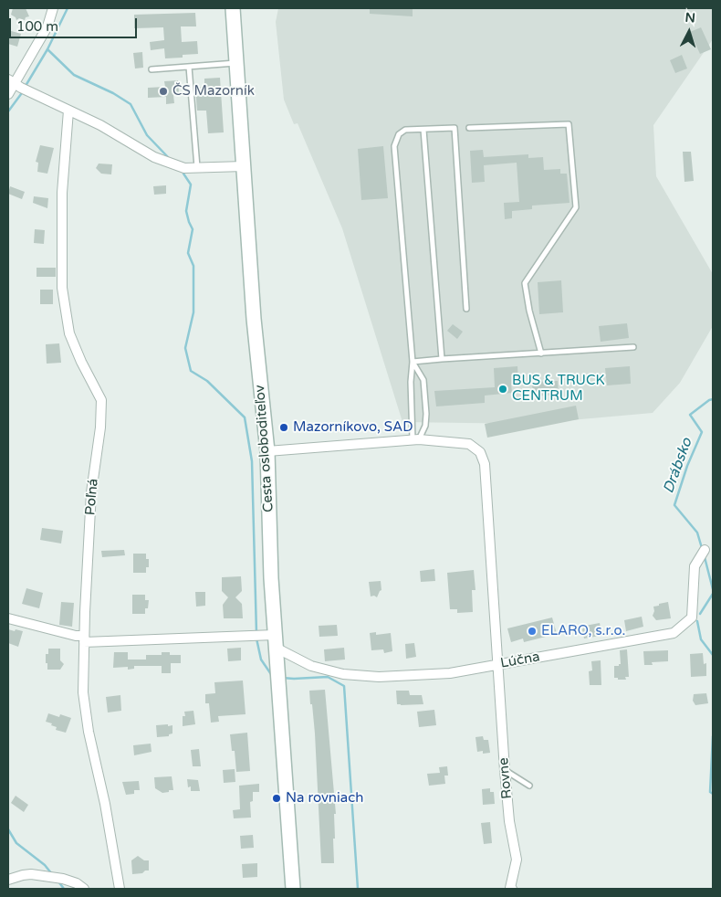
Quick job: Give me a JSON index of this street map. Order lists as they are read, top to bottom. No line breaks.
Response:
{"streets":{"main road":["Cesta osloboditeľov"],"street":["Poľná","Lúčna","Rovne"]},"crossings":[["Cesta osloboditeľov","Lúčna"],["Cesta osloboditeľov","Rovne"],["Lúčna","Rovne"]],"water":["Drábsko"],"places":["ČS Mazorník","BUS & TRUCK CENTRUM","Mazorníkovo, SAD","ELARO, s.r.o.","Na rovniach"],"scale_bar":"100 m","north":"top"}
